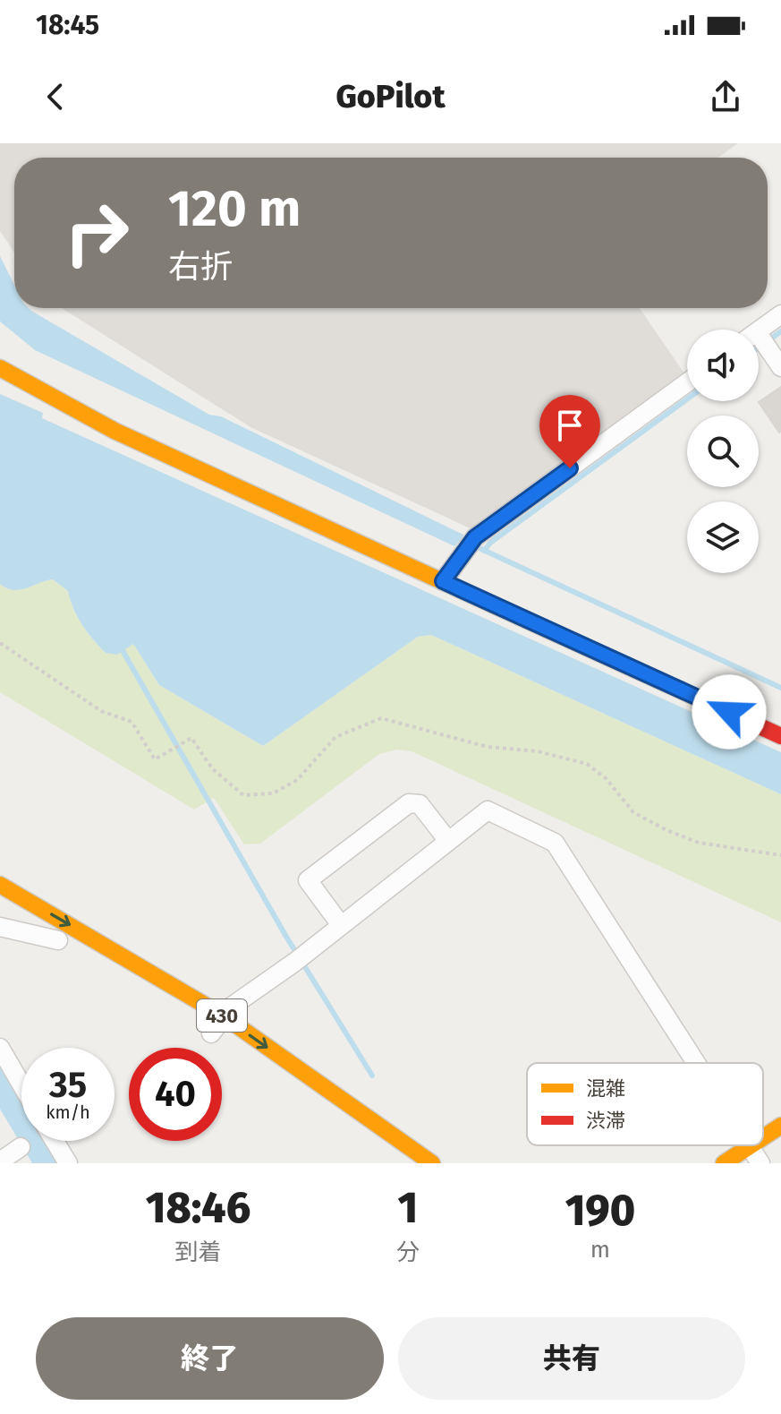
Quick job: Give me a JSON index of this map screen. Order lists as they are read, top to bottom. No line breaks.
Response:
{"streets":{"main road":["430"]},"legend":["混雑","渋滞"],"page":{"status":"18:45","header":"GoPilot","turn":["120 m","右折"],"speed":"35 km/h","limit":"40","eta":["18:46","到着","1","分","190","m"],"buttons":["終了","共有"]}}
